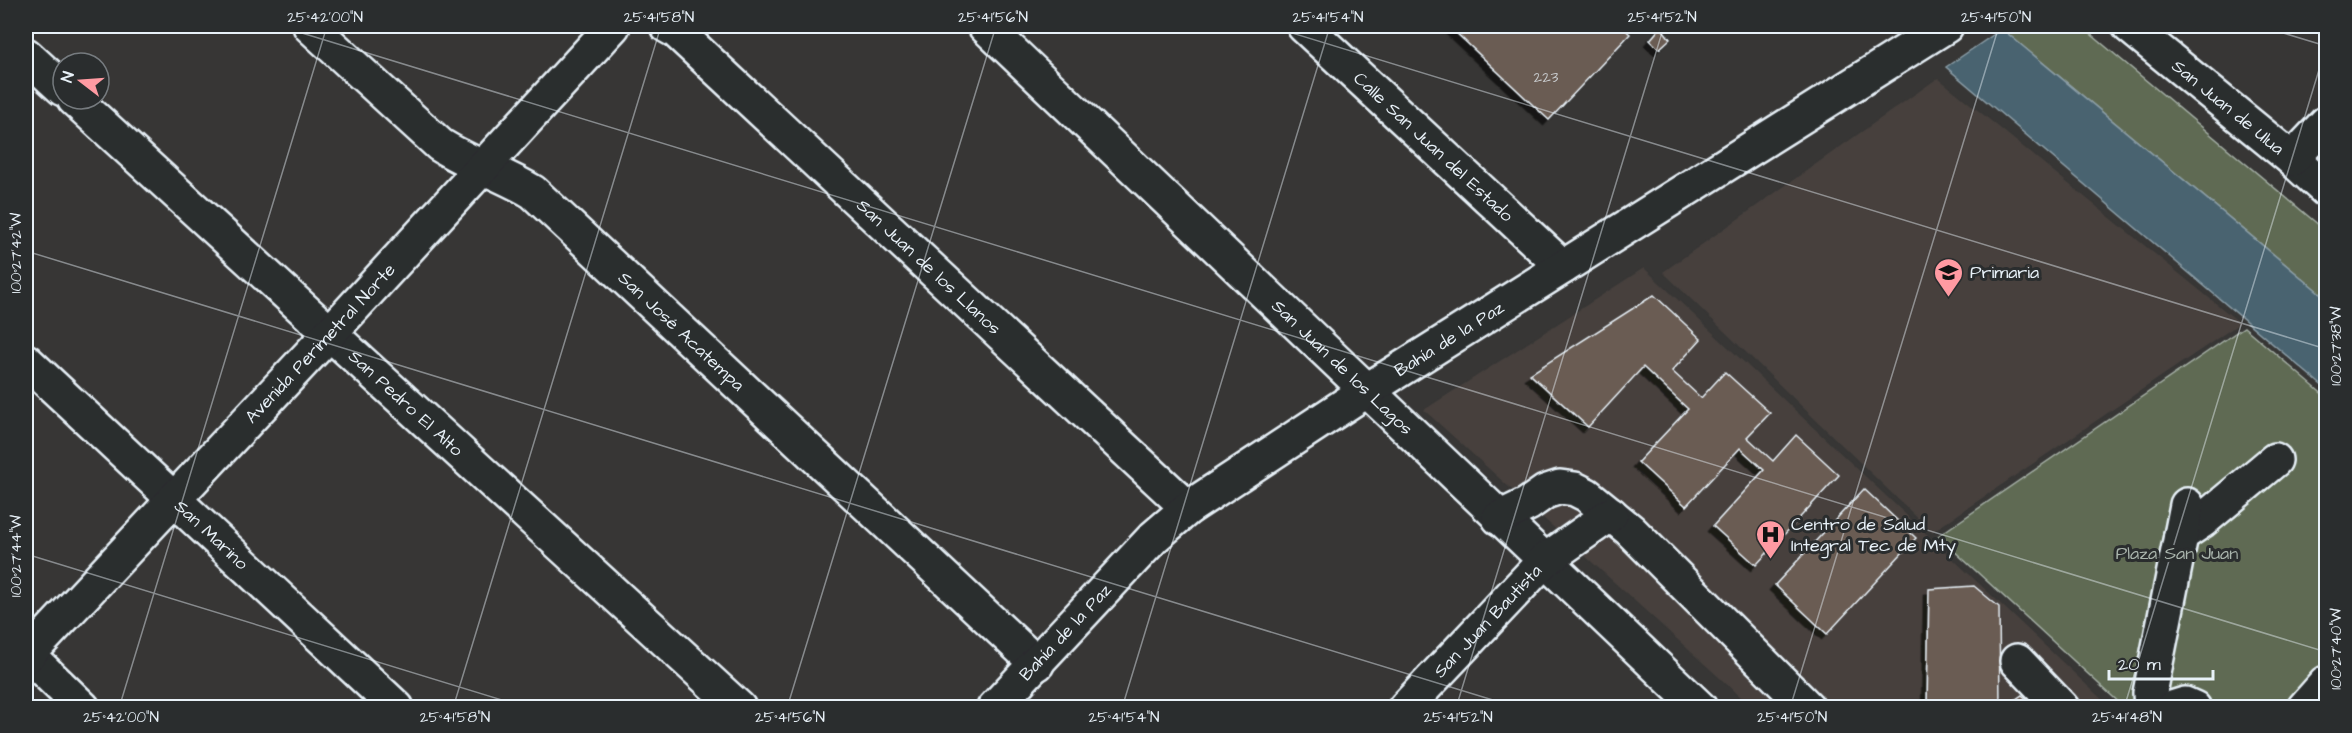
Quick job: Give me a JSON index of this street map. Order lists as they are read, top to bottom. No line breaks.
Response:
{"streets":{"street":["San Juan de Ulua","Calle San Juan del Estado","San Juan de los Llanos","San José Acatempa","Bahía de la Paz","Avenida Perimetral Norte","San Juan de los Lagos","San Pedro El Alto","San Marino","San Juan Bautista"]},"crossings":[["Calle San Juan del Estado","Bahía de la Paz"],["San Juan de los Llanos","Bahía de la Paz"],["San José Acatempa","Bahía de la Paz"],["San José Acatempa","Avenida Perimetral Norte"],["Bahía de la Paz","San Juan de los Lagos"],["Avenida Perimetral Norte","San Pedro El Alto"],["Avenida Perimetral Norte","San Marino"],["San Juan de los Lagos","San Juan Bautista"]],"parks":["Plaza San Juan"],"places":{"school or university":["Primaria"],"hospital":["Centro de Salud Integral Tec de Mty"]},"house_numbers":["223"],"scale_bar":"20 m","north":"left","coordinates":["25°42'00\"N","25°41'58\"N","25°41'56\"N","25°41'54\"N","25°41'52\"N","25°41'50\"N","100°27'42\"W","100°27'38\"W","100°27'44\"W","100°27'40\"W","25°41'48\"N"]}
